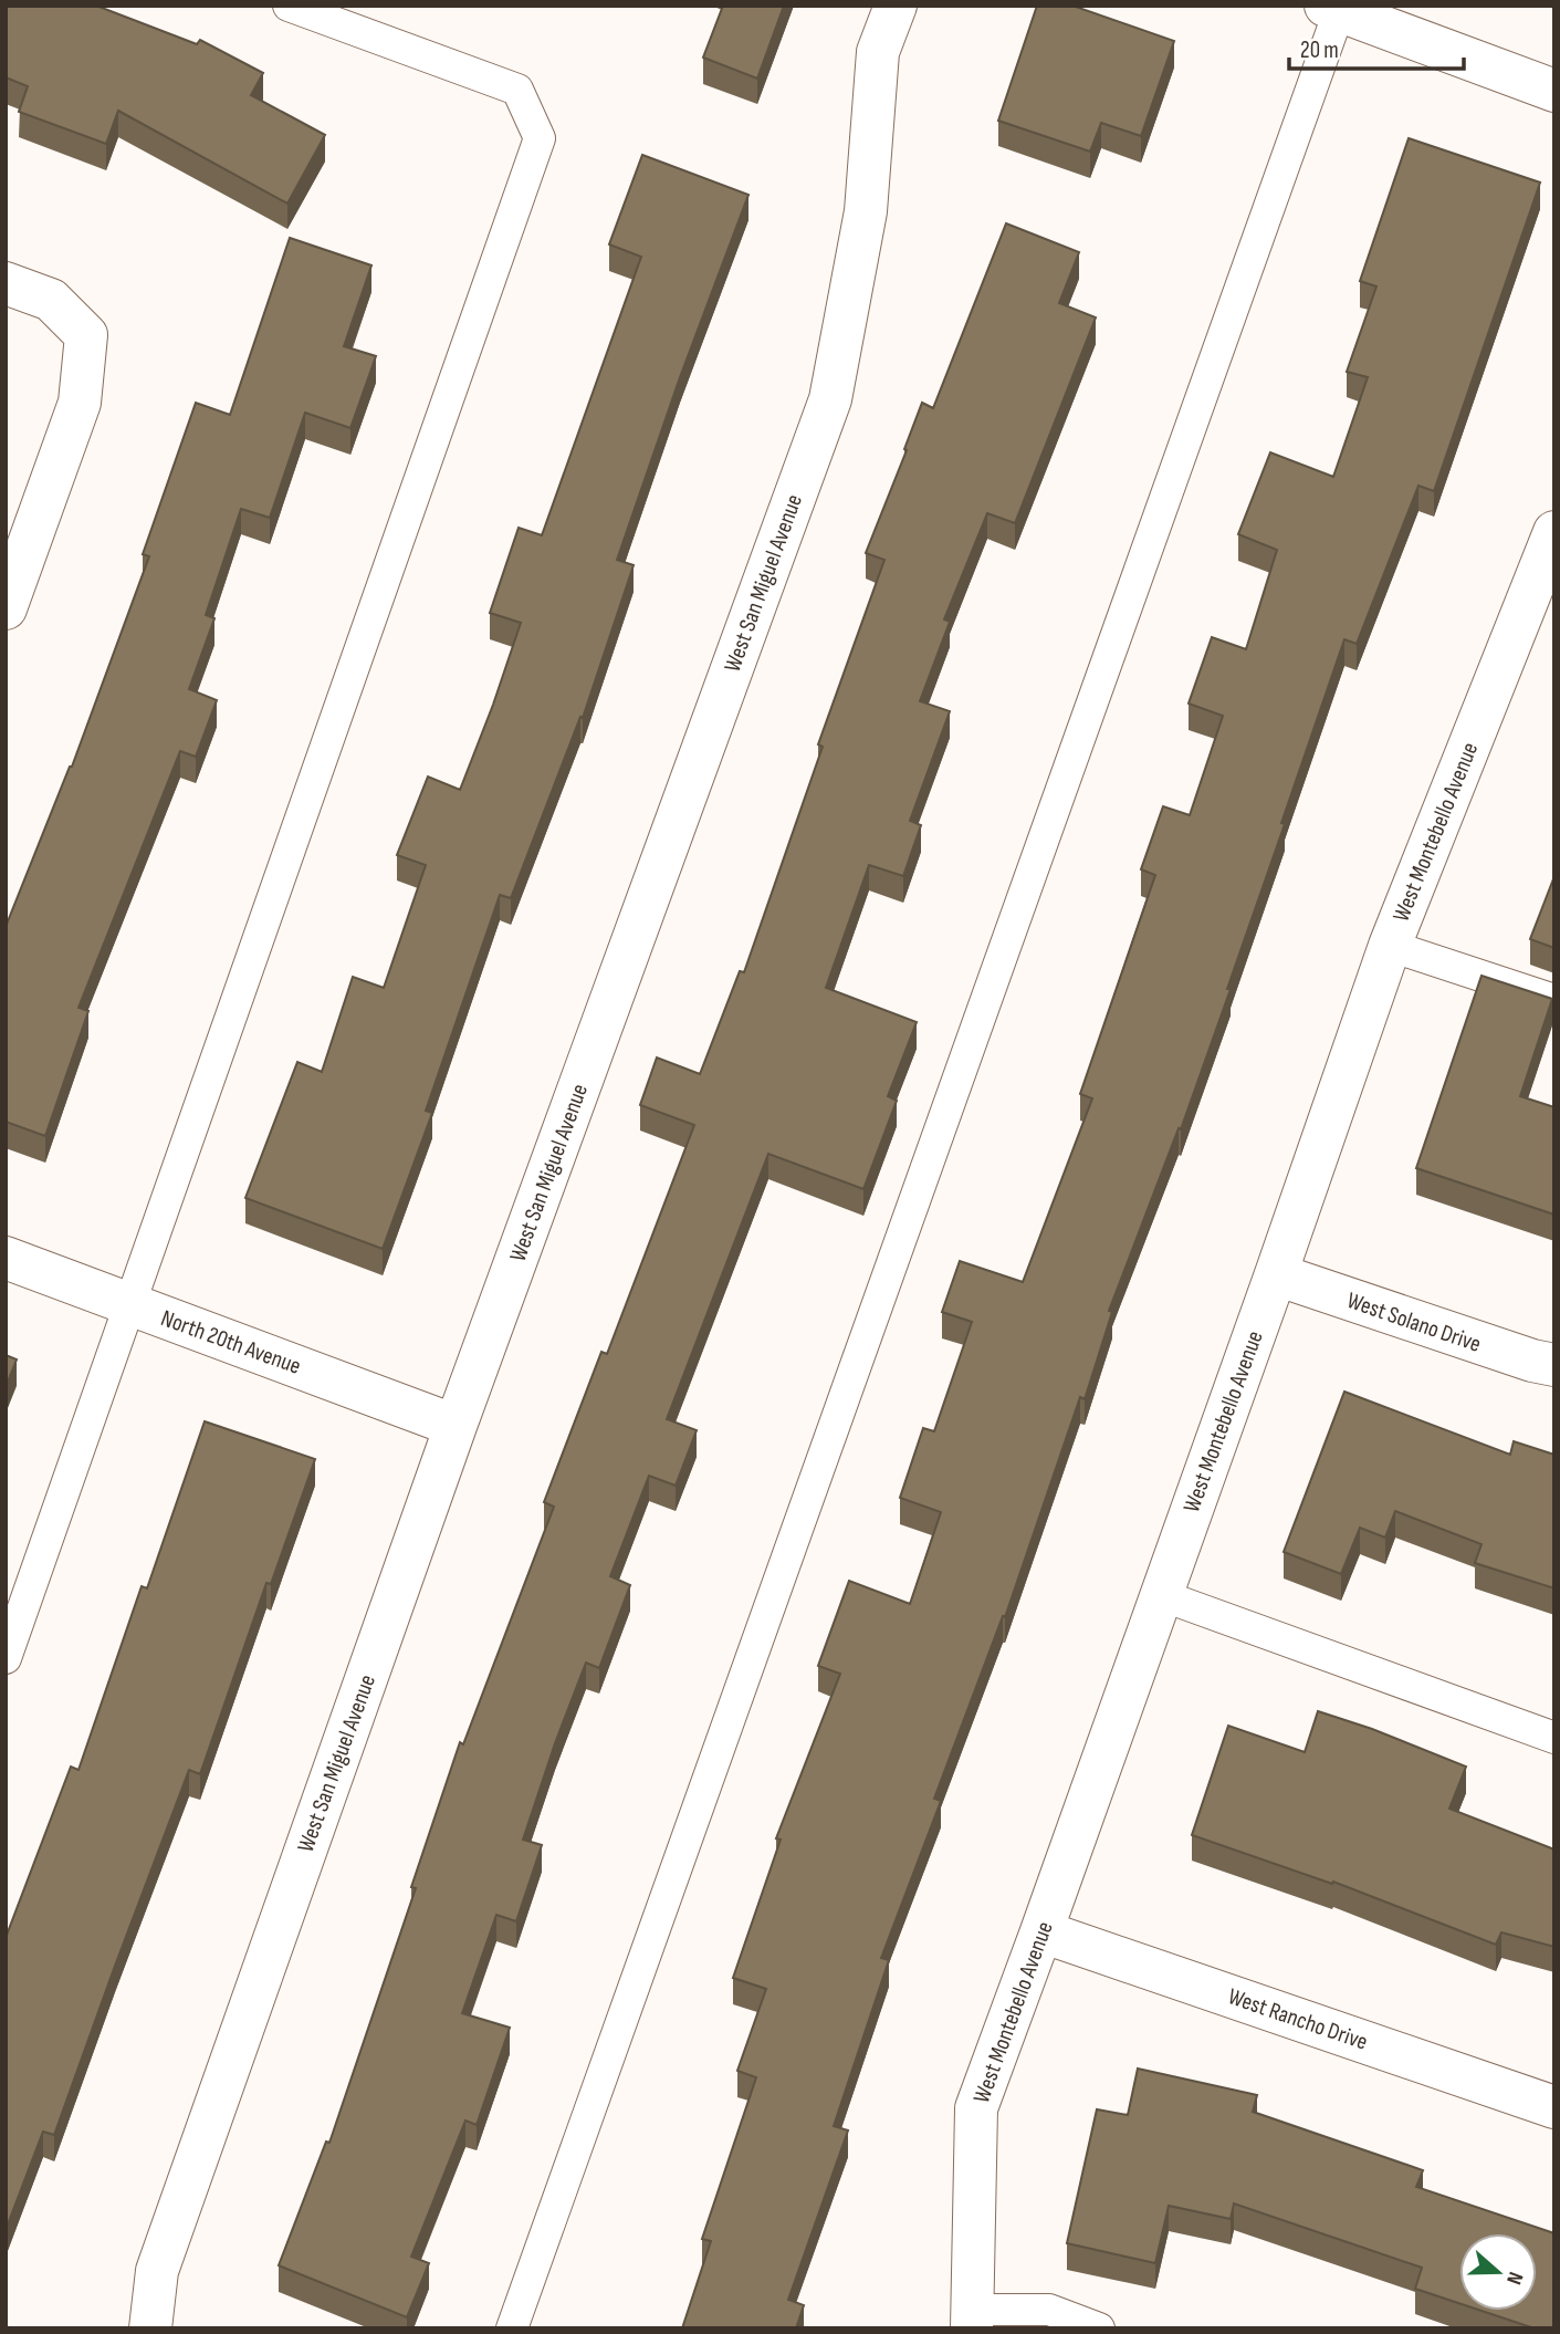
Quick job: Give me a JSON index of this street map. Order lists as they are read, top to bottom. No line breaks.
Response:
{"streets":{"street":["West San Miguel Avenue","West Montebello Avenue","West Solano Drive","North 20th Avenue","West Rancho Drive"]},"crossings":[["West San Miguel Avenue","North 20th Avenue"],["West Montebello Avenue","West Solano Drive"],["West Montebello Avenue","West Rancho Drive"]],"scale_bar":"20 m","north":"right"}
